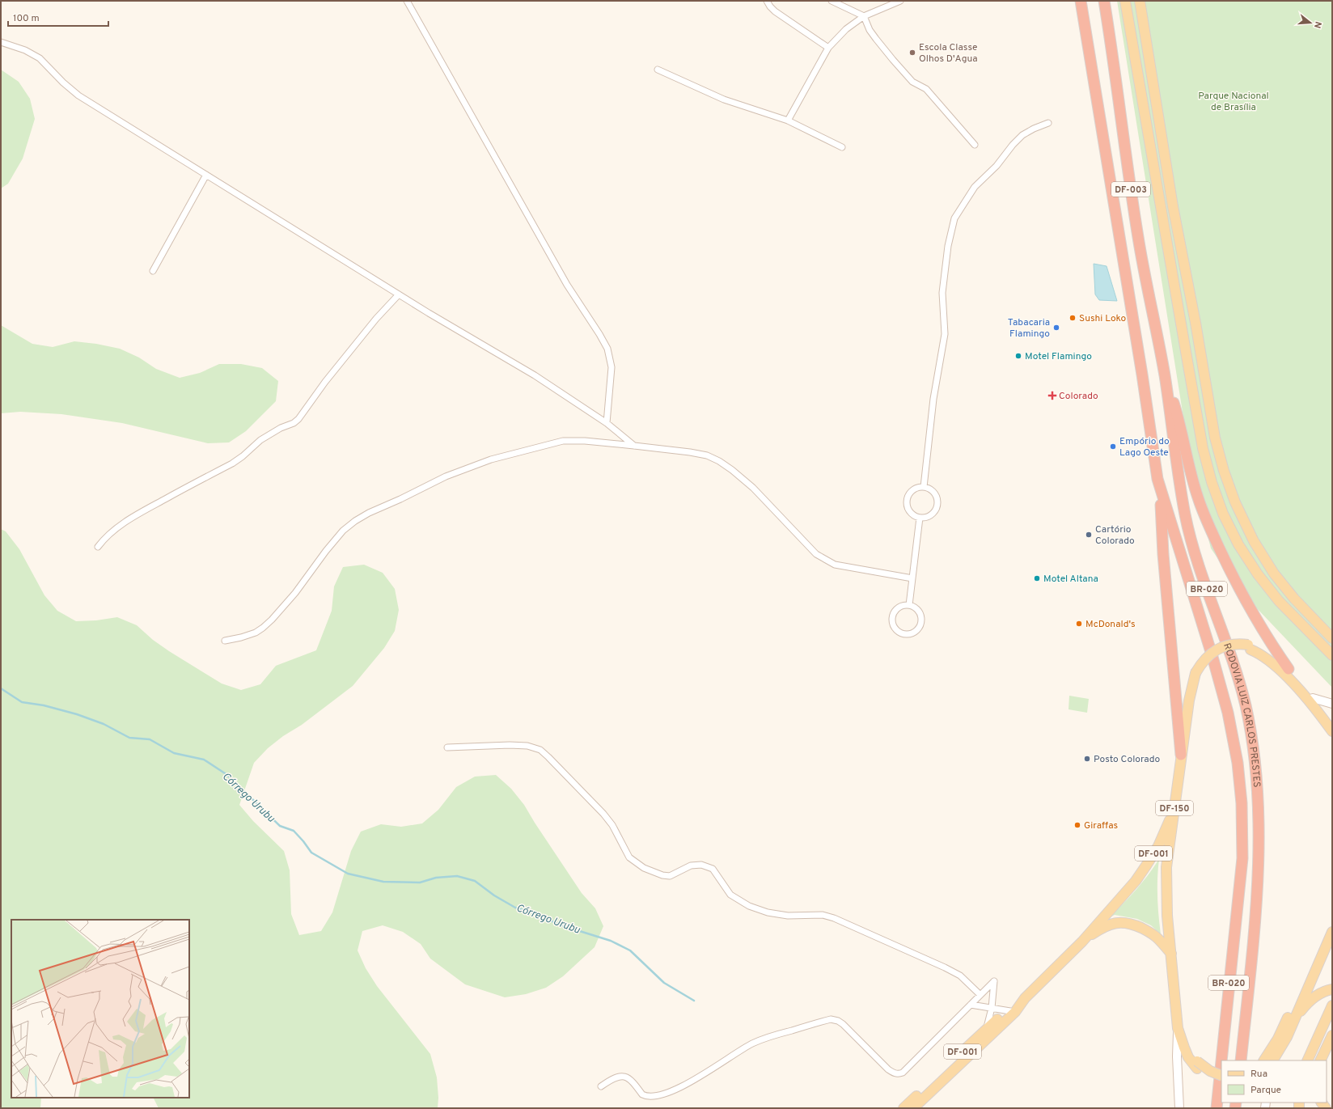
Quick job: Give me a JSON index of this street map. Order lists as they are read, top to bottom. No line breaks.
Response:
{"streets":{"highway":["DF-003","BR-020","RODOVIA LUIZ CARLOS PRESTES"],"main road":["DF-150","DF-001"]},"crossings":[["DF-003","RODOVIA LUIZ CARLOS PRESTES"],["DF-150","DF-001"]],"water":["Córrego Urubu"],"parks":["Parque Nacional de Brasília"],"places":{"other":["Escola Classe Olhos D'Agua","Sushi Loko","Tabacaria Flamingo","Motel Flamingo","Empório do Lago Oeste","Cartório Colorado","Motel Altana","McDonald's","Posto Colorado","Giraffas"],"health":["Colorado"]},"legend":["Rua","Parque"],"scale_bar":"100 m","north":"right"}
